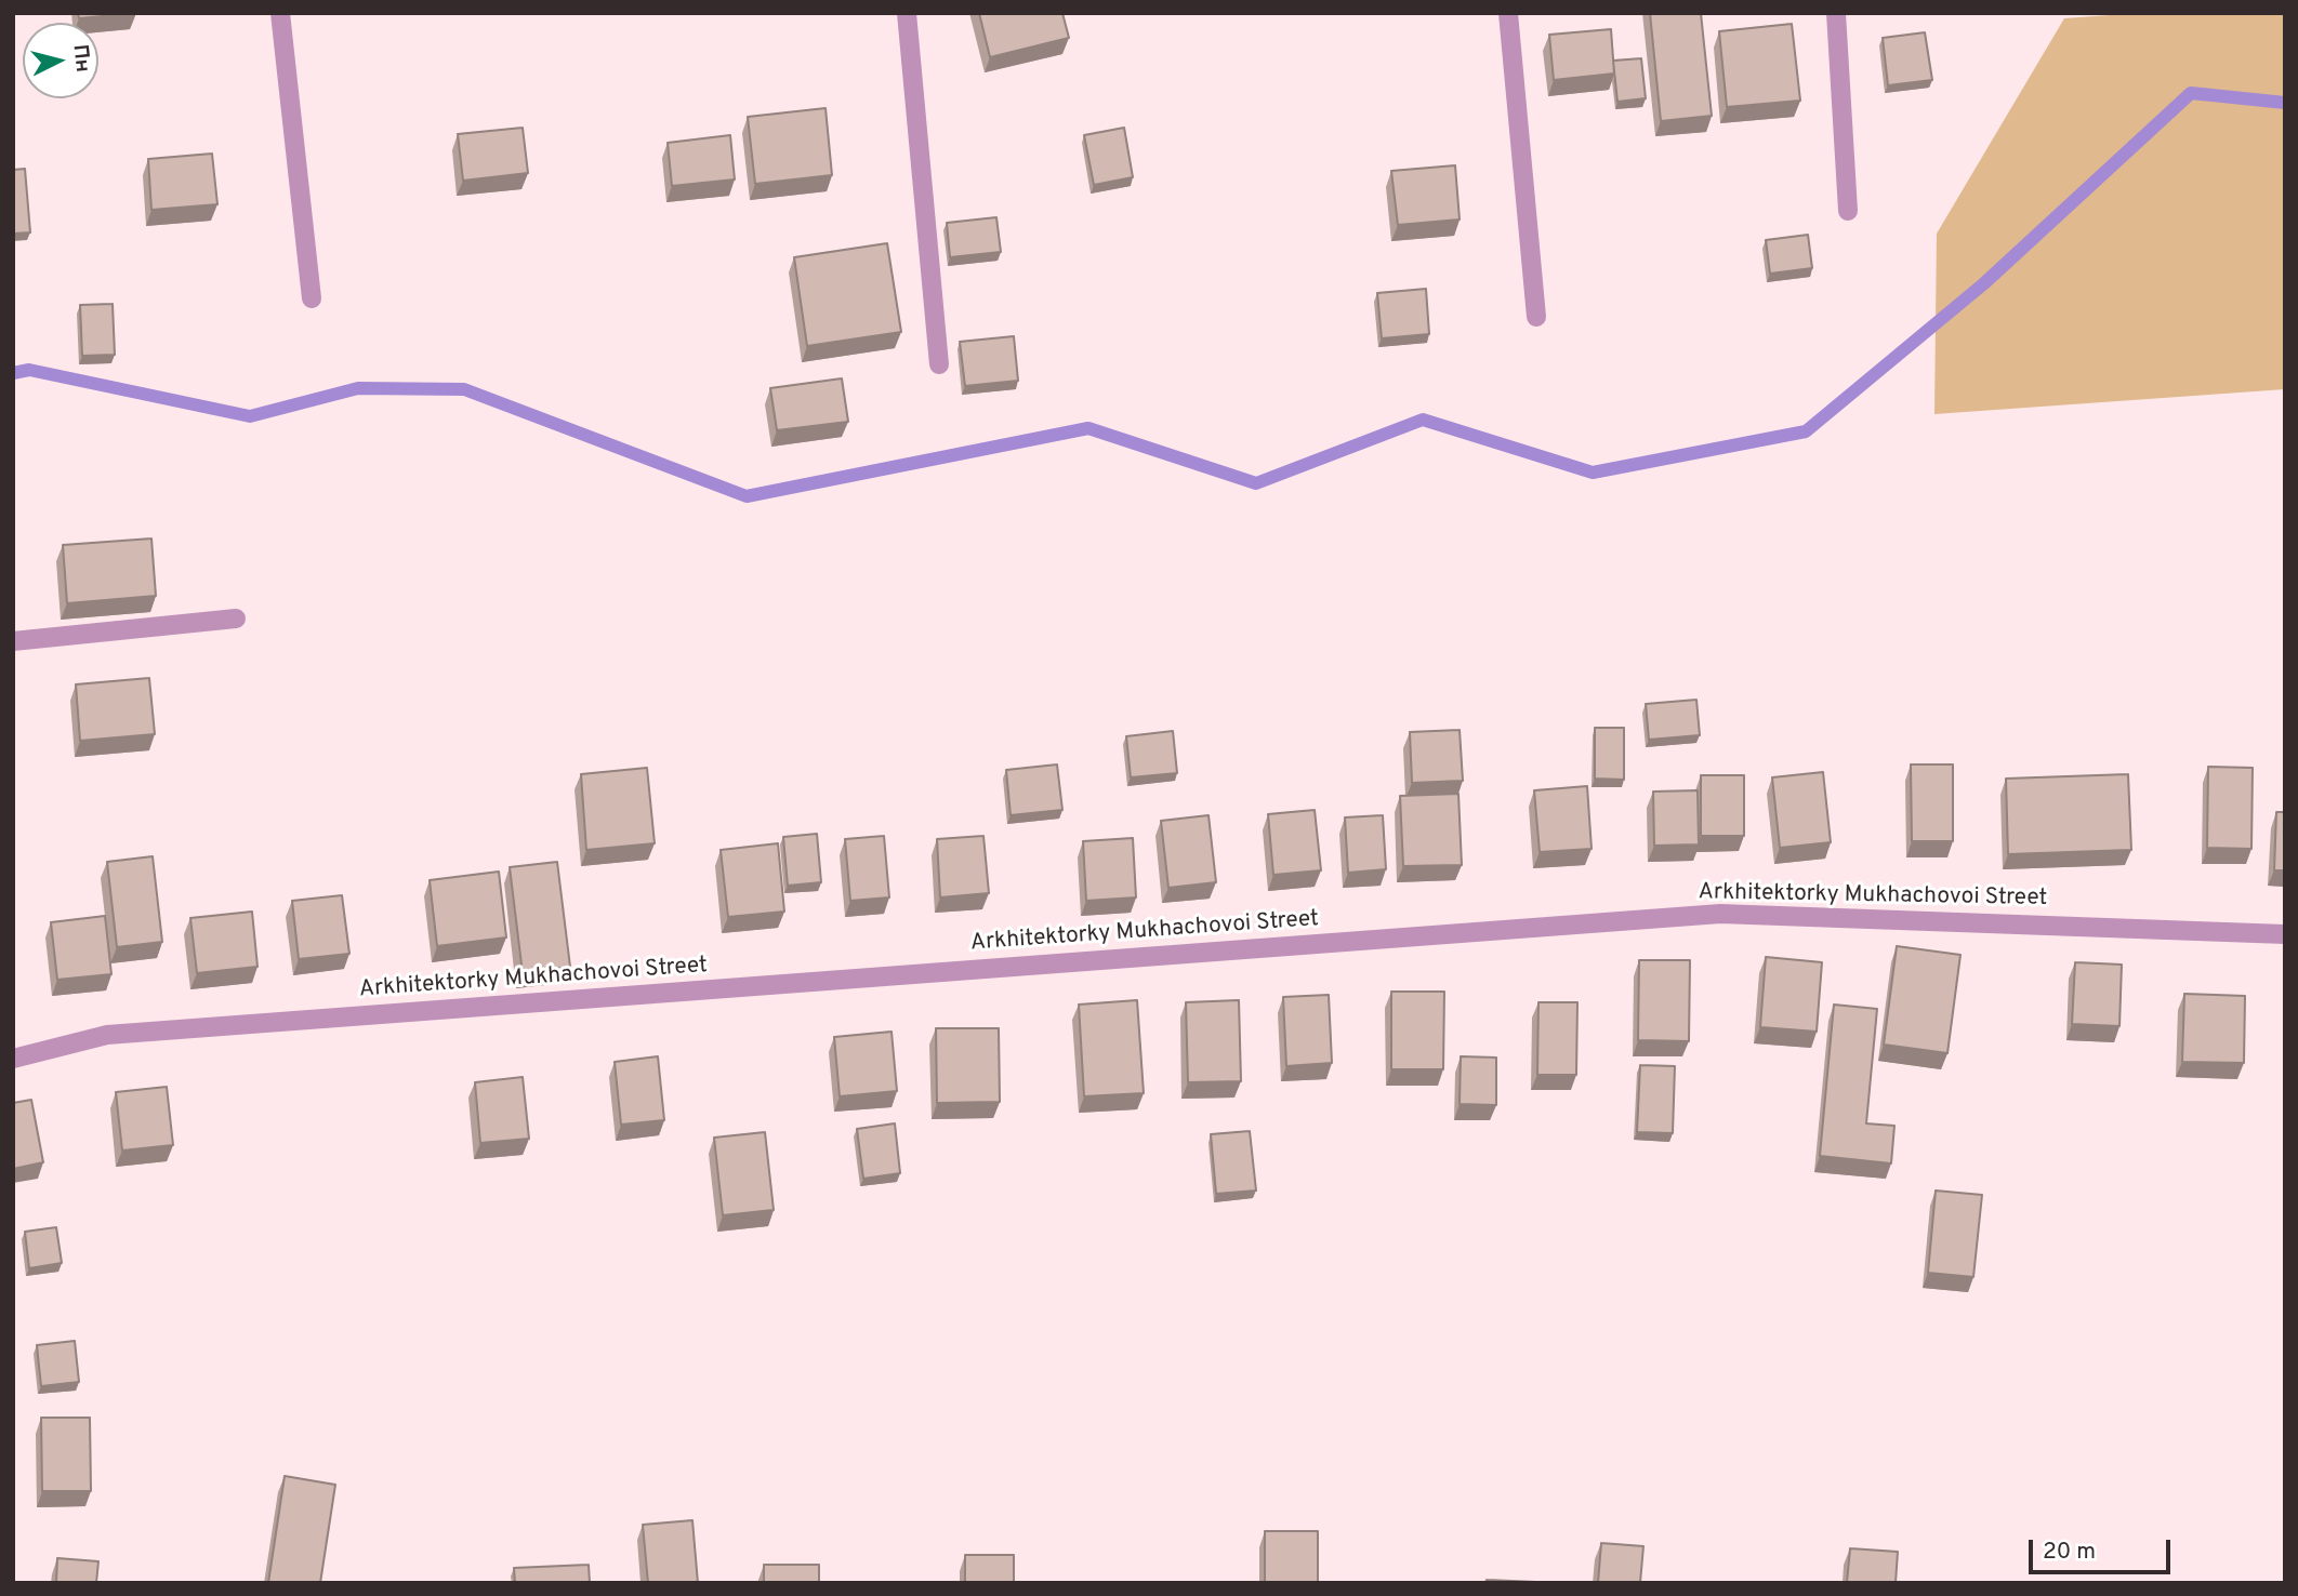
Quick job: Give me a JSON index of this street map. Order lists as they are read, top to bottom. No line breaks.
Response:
{"streets":{"street":["Arkhitektorky Mukhachovoi Street"]},"scale_bar":"20 m","north":"right"}
